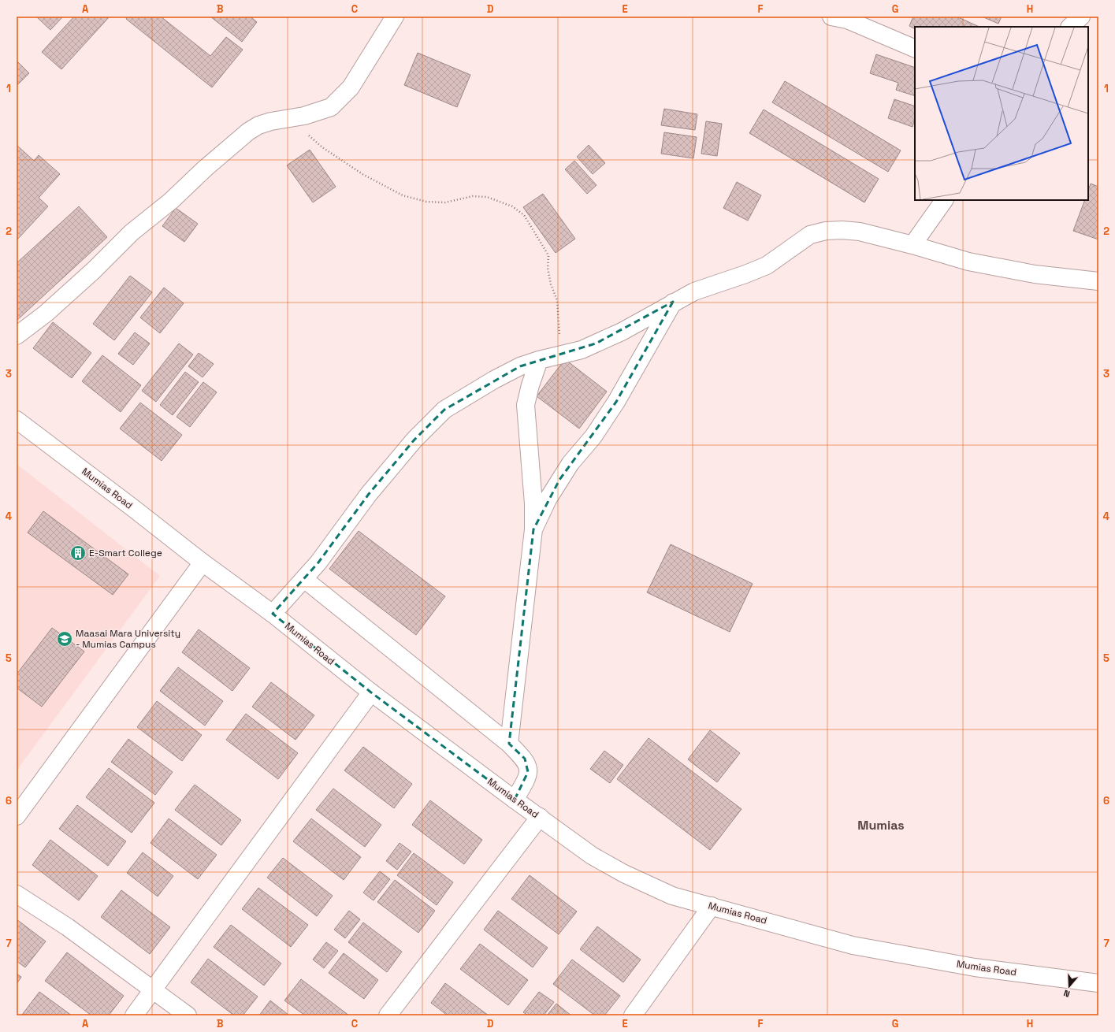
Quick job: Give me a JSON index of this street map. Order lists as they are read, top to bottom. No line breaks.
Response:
{"streets":{"street":["Mumias Road"]},"districts":["Mumias"],"places":{"building":["E-Smart College"],"school or university":["Maasai Mara University - Mumias Campus"]},"north":"bottom","grid":{"columns":["A","B","C","D","E","F","G","H"],"rows":["1","2","3","4","5","6","7"]}}
